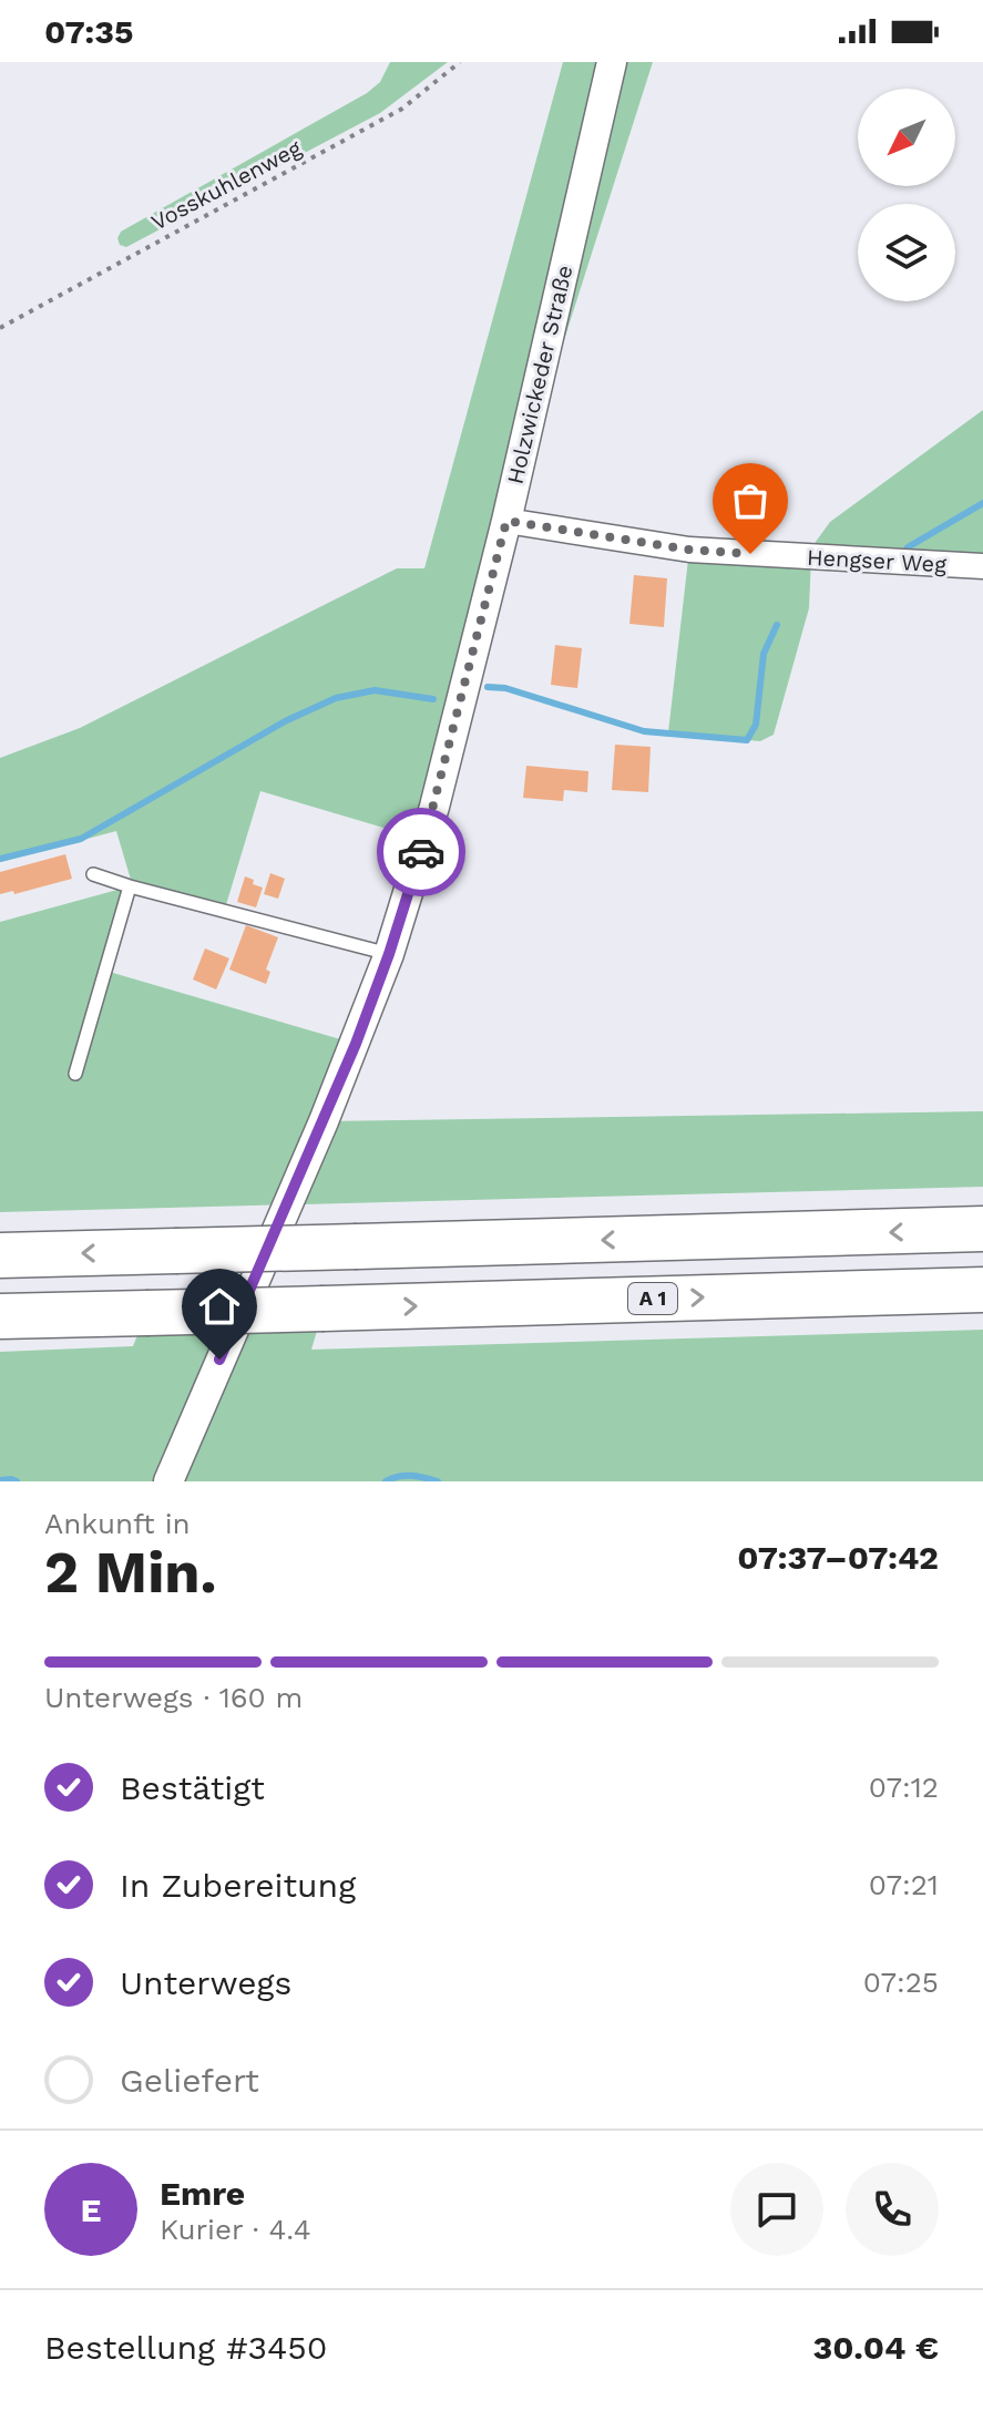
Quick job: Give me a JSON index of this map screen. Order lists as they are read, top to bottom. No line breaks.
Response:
{"streets":{"highway":["A 1"],"street":["Holzwickeder Straße","Hengser Weg"],"path":["Vosskuhlenweg"]},"crossings":[["Holzwickeder Straße","Hengser Weg"]],"north":"bottom left","page":{"status":"07:35","heading":["2 Min.","Ankunft in","07:37–07:42"],"panel":["Emre","Kurier · 4.4","Bestellung #3450","30.04 €"],"bar":"Unterwegs · 160 m","list":[["Bestätigt","07:12"],["In Zubereitung","07:21"],["Unterwegs","07:25"],"Geliefert"],"round":"E"}}
